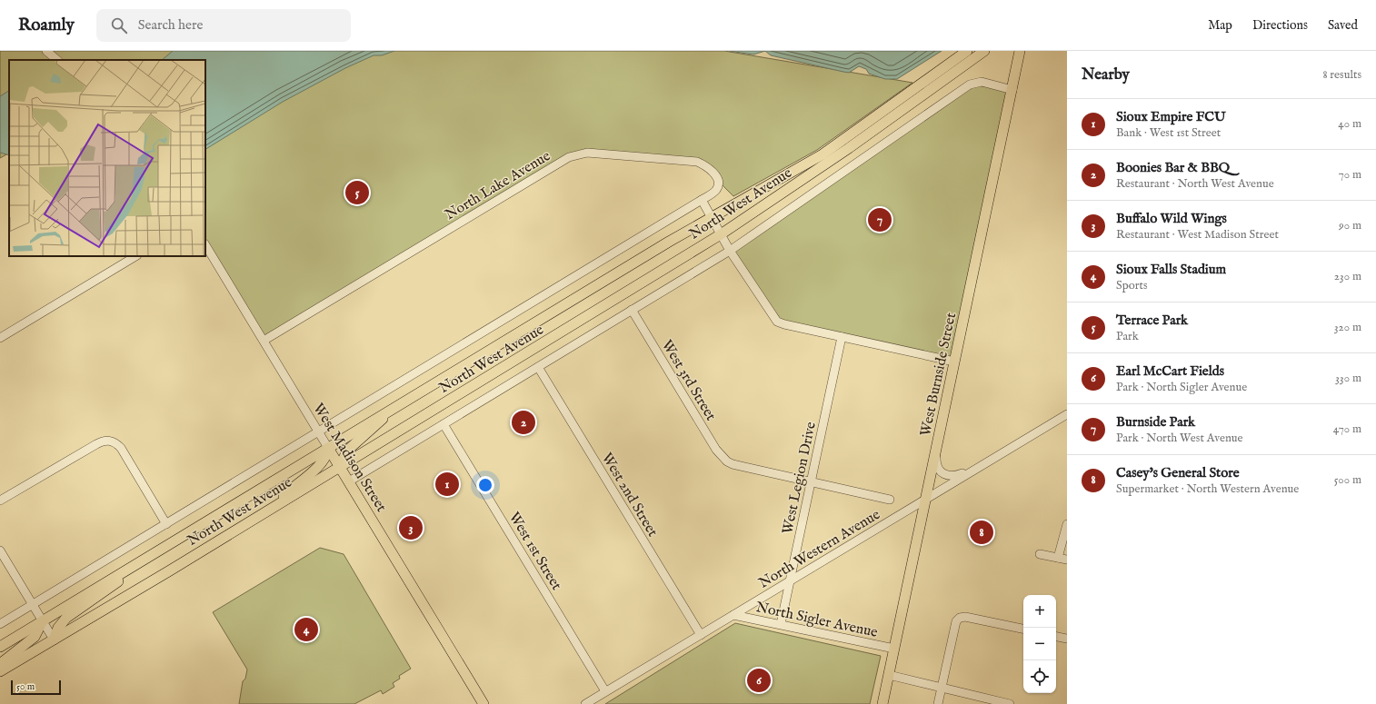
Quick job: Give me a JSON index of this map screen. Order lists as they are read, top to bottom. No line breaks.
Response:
{"streets":{"main road":["North West Avenue","West Burnside Street","West Madison Street"],"street":["North Lake Avenue","West 3rd Street","West Legion Drive","West 2nd Street","North Western Avenue","West 1st Street","North Sigler Avenue"]},"crossings":[["North Lake Avenue","North West Avenue"],["North Lake Avenue","West Madison Street"],["North West Avenue","West Madison Street"],["West Burnside Street","North Western Avenue"],["West Burnside Street","North Sigler Avenue"],["West 3rd Street","West Legion Drive"],["West Legion Drive","North Western Avenue"],["West Legion Drive","North Sigler Avenue"],["West 2nd Street","North Western Avenue"],["North Western Avenue","West 1st Street"],["North Western Avenue","North Sigler Avenue"]],"scale_bar":"50 m","page":{"header":"Roamly","search":"Search here","nav":["Map","Directions","Saved"],"heading":["Nearby","8 results"],"list":[{"mark":"1","name":"Sioux Empire FCU","note":"Bank · West 1st Street","value":"40 m"},{"mark":"2","name":"Boonies Bar & BBQ","note":"Restaurant · North West Avenue","value":"70 m"},{"mark":"3","name":"Buffalo Wild Wings","note":"Restaurant · West Madison Street","value":"90 m"},{"mark":"4","name":"Sioux Falls Stadium","note":"Sports","value":"230 m"},{"mark":"5","name":"Terrace Park","note":"Park","value":"320 m"},{"mark":"6","name":"Earl McCart Fields","note":"Park · North Sigler Avenue","value":"330 m"},{"mark":"7","name":"Burnside Park","note":"Park · North West Avenue","value":"470 m"},{"mark":"8","name":"Casey's General Store","note":"Supermarket · North Western Avenue","value":"500 m"}],"pins":["5","7","2","1","3","8","4","6"],"map_buttons":["+","−"],"scale":"50 m"}}
